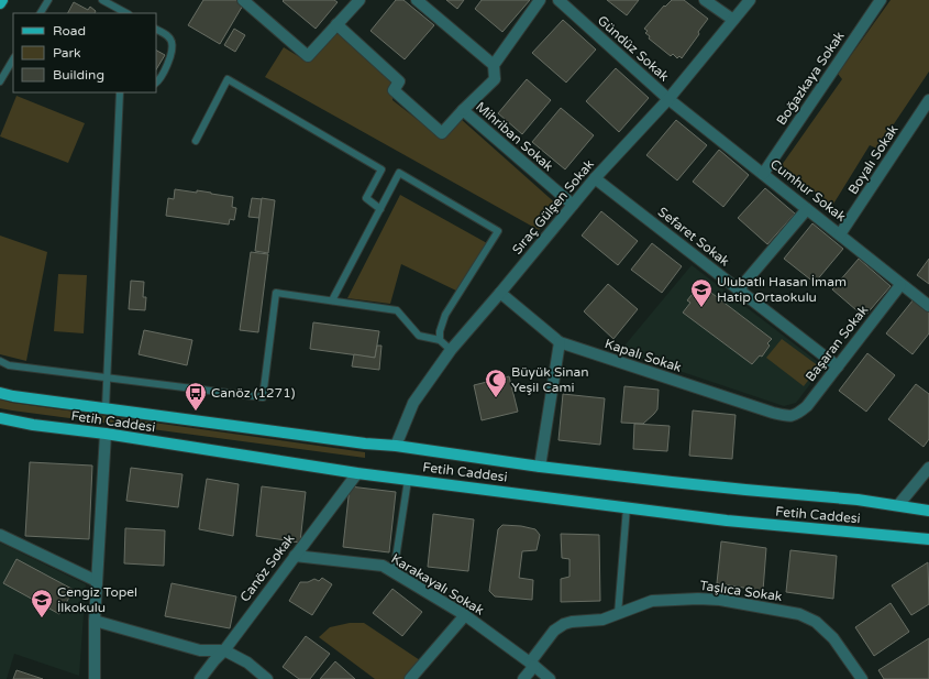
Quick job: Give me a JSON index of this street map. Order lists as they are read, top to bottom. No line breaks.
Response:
{"streets":{"main road":["Fetih Caddesi"],"street":["Gündüz Sokak","Boğazkaya Sokak","Mihriban Sokak","Boyalı Sokak","Cumhur Sokak","Sıraç Gülşen Sokak","Sefaret Sokak","Başaran Sokak","Kapalı Sokak","Canöz Sokak","Karakayalı Sokak","Taşlıca Sokak"]},"crossings":[["Gündüz Sokak","Cumhur Sokak"],["Gündüz Sokak","Sıraç Gülşen Sokak"],["Boğazkaya Sokak","Cumhur Sokak"],["Mihriban Sokak","Sıraç Gülşen Sokak"],["Boyalı Sokak","Cumhur Sokak"],["Cumhur Sokak","Sıraç Gülşen Sokak"],["Cumhur Sokak","Başaran Sokak"],["Sıraç Gülşen Sokak","Sefaret Sokak"],["Sıraç Gülşen Sokak","Kapalı Sokak"],["Sıraç Gülşen Sokak","Fetih Caddesi"],["Sefaret Sokak","Başaran Sokak"],["Başaran Sokak","Kapalı Sokak"],["Fetih Caddesi","Canöz Sokak"],["Canöz Sokak","Karakayalı Sokak"],["Karakayalı Sokak","Taşlıca Sokak"]],"places":{"school or university":["Ulubatlı Hasan İmam Hatip Ortaokulu","Cengiz Topel İlkokulu"],"mosque":["Büyük Sinan Yeşil Cami"],"bus stop":["Canöz (1271)"]},"legend":["Road","Park","Building"]}
